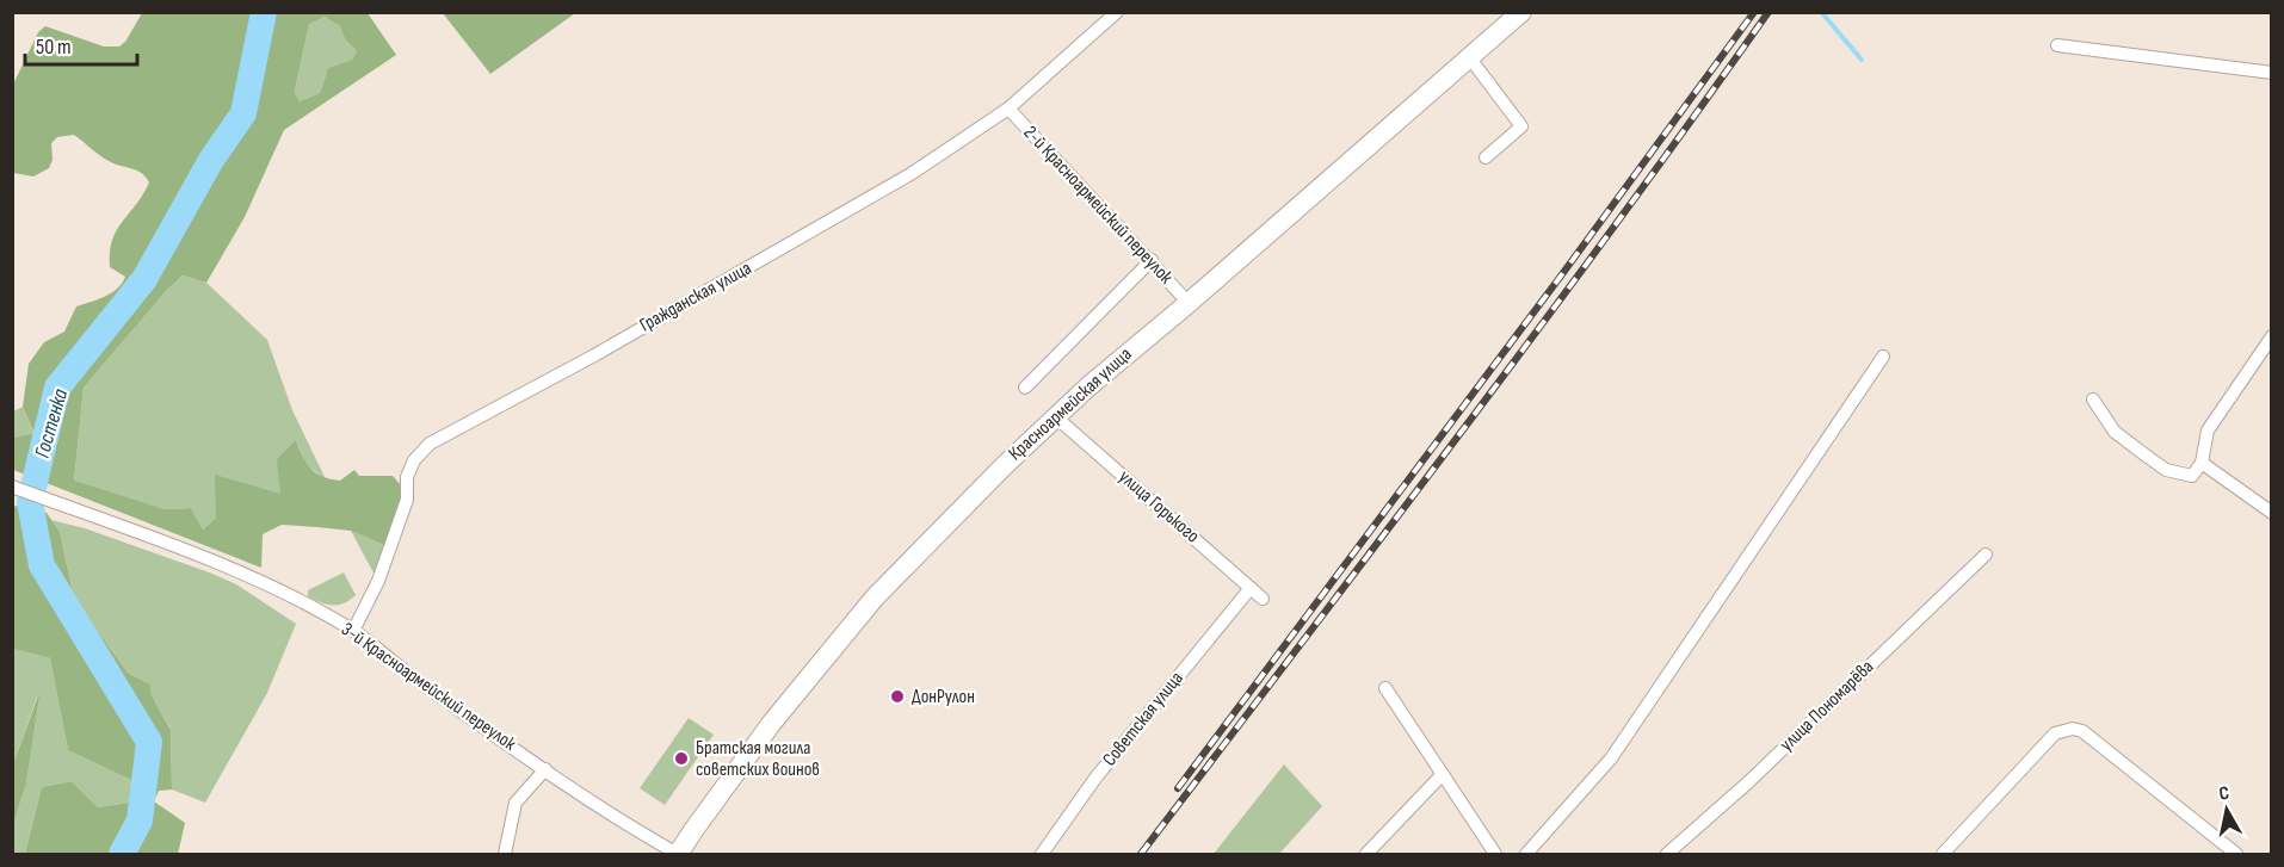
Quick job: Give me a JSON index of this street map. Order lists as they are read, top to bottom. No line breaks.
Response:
{"streets":{"main road":["Красноармейская улица"],"street":["2-й Красноармейский переулок","Гражданская улица","улица Горького","3-й Красноармейский переулок","улица Пономарёва","Советская улица"]},"crossings":[["2-й Красноармейский переулок","Гражданская улица"],["2-й Красноармейский переулок","Красноармейская улица"],["Гражданская улица","3-й Красноармейский переулок"],["Красноармейская улица","улица Горького"],["Красноармейская улица","3-й Красноармейский переулок"],["улица Горького","Советская улица"]],"water":["Гостенка"],"places":["ДонРулон","Братская могила советских воинов"],"scale_bar":"50 m","north":"top"}
